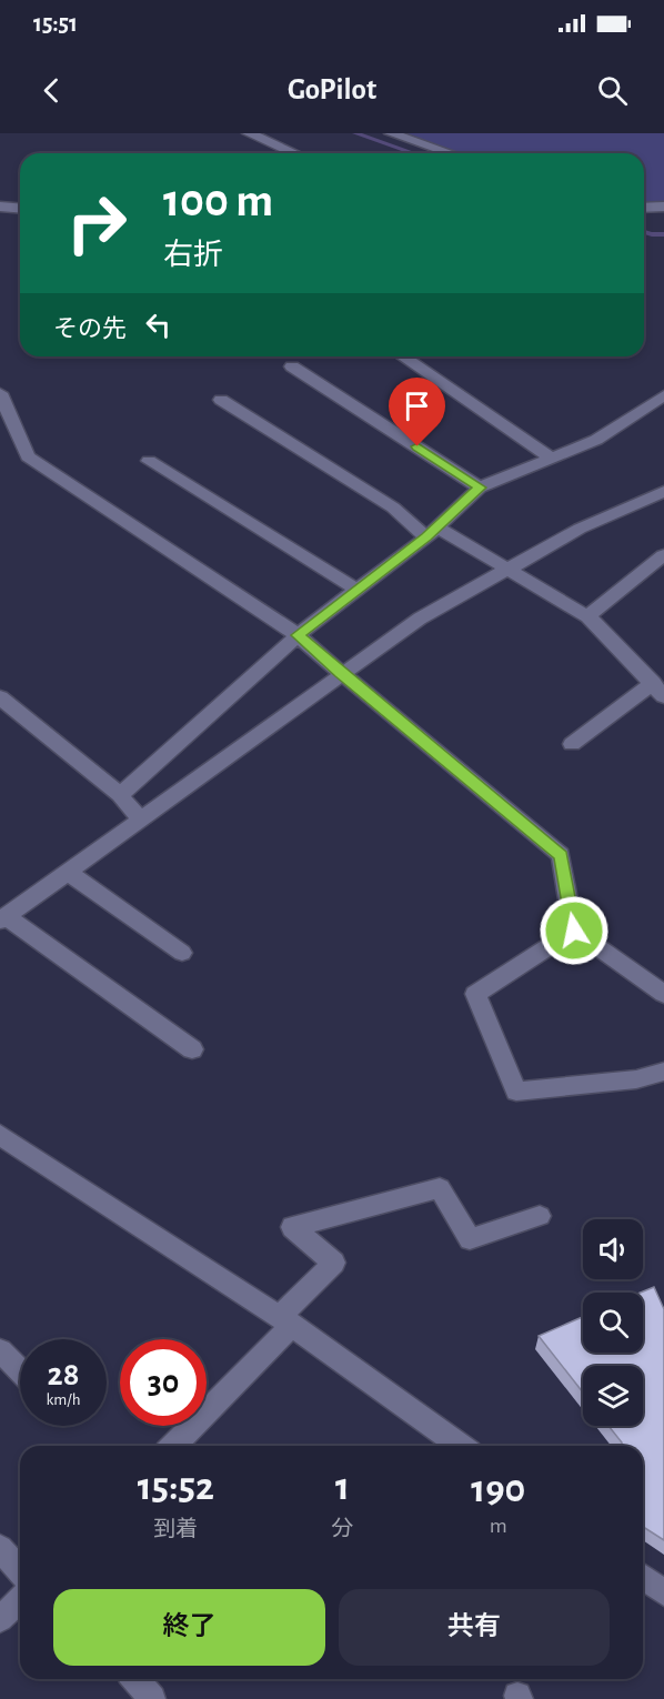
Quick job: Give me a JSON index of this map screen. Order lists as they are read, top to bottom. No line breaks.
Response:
{"page":{"status":"15:51","header":"GoPilot","turn":["100 m","右折"],"then":"その先","speed":"28 km/h","limit":"30","eta":["15:52","到着","1","分","190","m"],"buttons":["終了","共有"]}}
